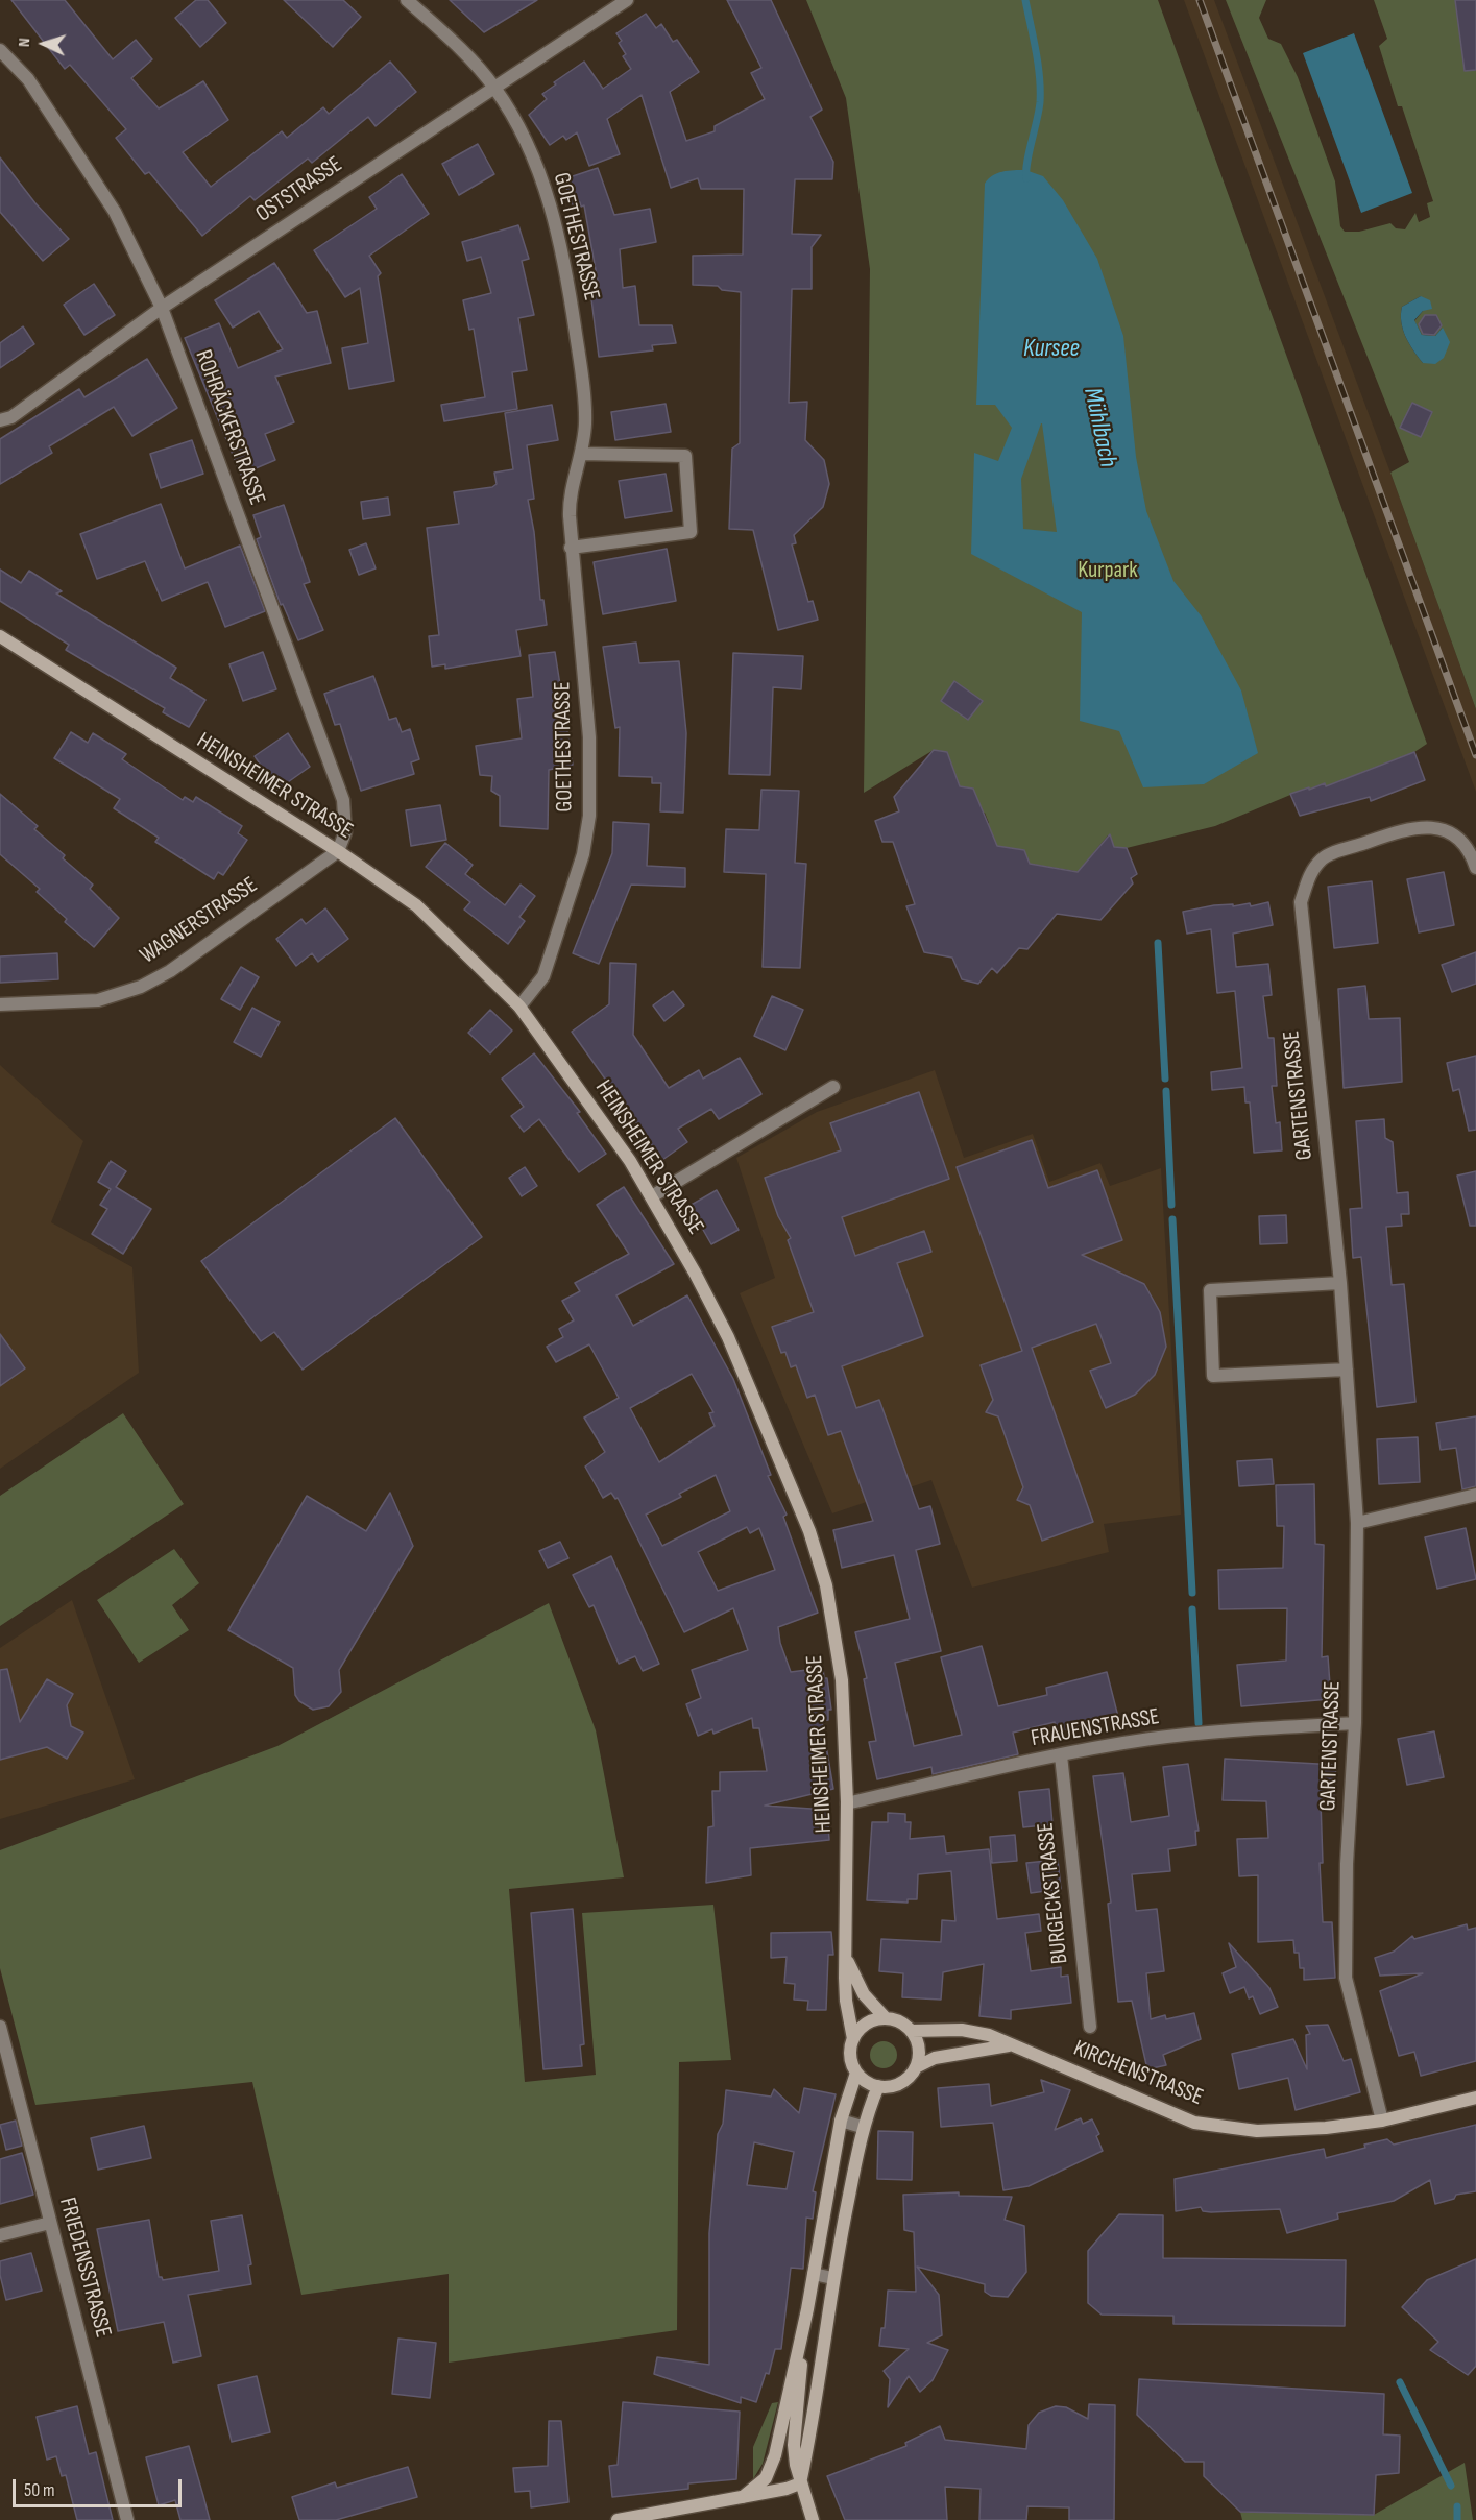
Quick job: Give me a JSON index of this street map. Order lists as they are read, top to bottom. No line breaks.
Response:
{"streets":{"street":["OSTSTRASSE","GOETHESTRASSE","ROHRÄCKERSTRASSE","HEINSHEIMER STRASSE","WAGNERSTRASSE","GARTENSTRASSE","FRAUENSTRASSE","BURGECKSTRASSE","KIRCHENSTRASSE","FRIEDENSSTRASSE"]},"crossings":[["OSTSTRASSE","GOETHESTRASSE"],["OSTSTRASSE","ROHRÄCKERSTRASSE"],["GOETHESTRASSE","HEINSHEIMER STRASSE"],["ROHRÄCKERSTRASSE","HEINSHEIMER STRASSE"],["ROHRÄCKERSTRASSE","WAGNERSTRASSE"],["HEINSHEIMER STRASSE","WAGNERSTRASSE"],["HEINSHEIMER STRASSE","FRAUENSTRASSE"],["HEINSHEIMER STRASSE","KIRCHENSTRASSE"],["GARTENSTRASSE","FRAUENSTRASSE"],["GARTENSTRASSE","KIRCHENSTRASSE"],["FRAUENSTRASSE","BURGECKSTRASSE"]],"water":["Kursee","Mühlbach"],"parks":["Kurpark"],"scale_bar":"50 m","north":"left"}
